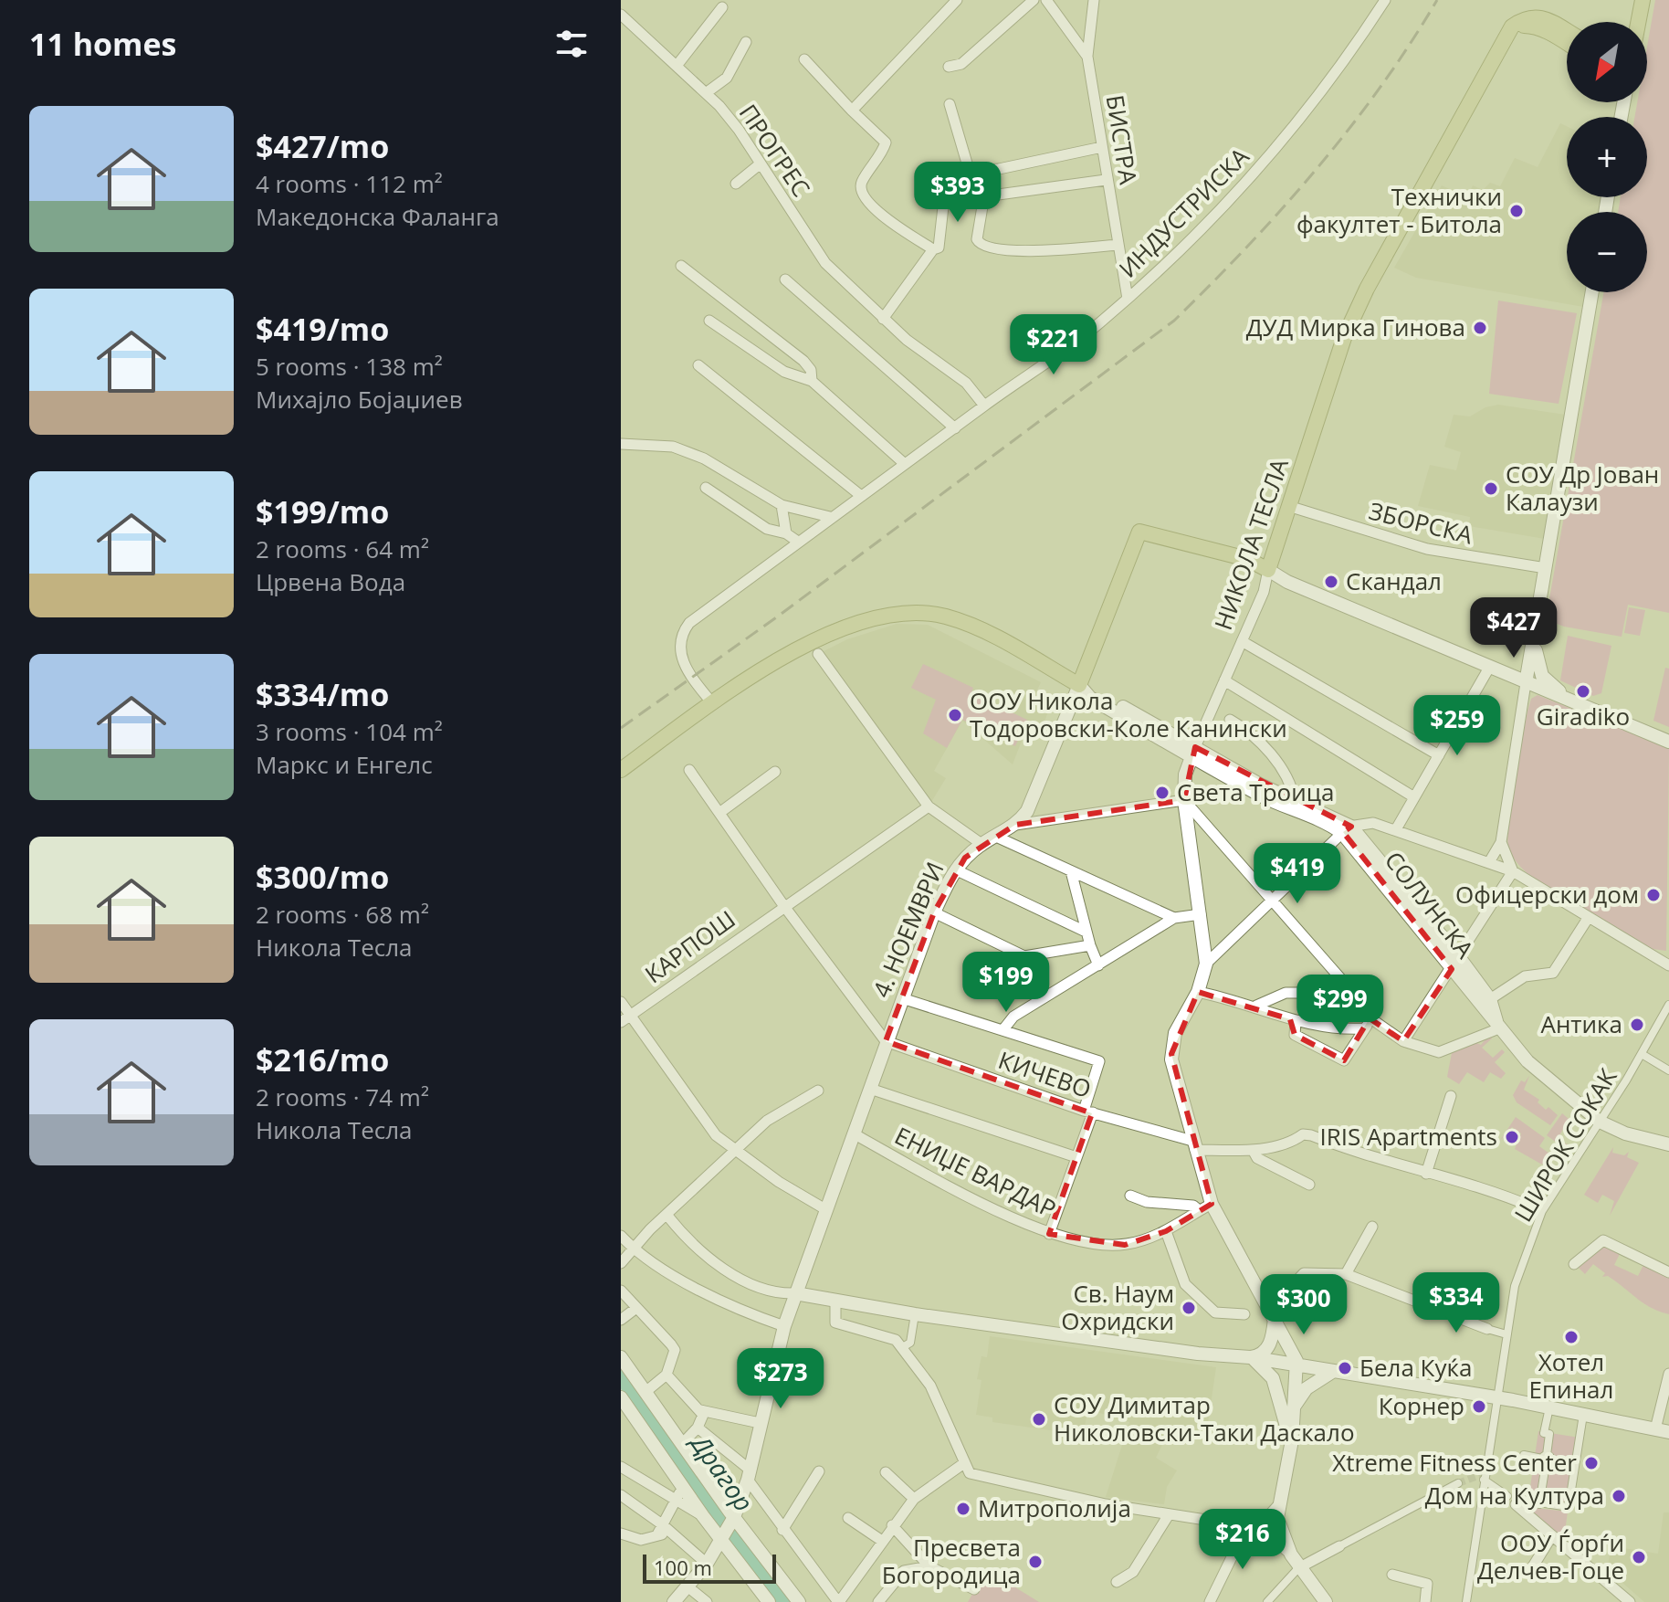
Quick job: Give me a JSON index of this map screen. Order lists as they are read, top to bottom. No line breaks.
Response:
{"streets":{"main road":["НИКОЛА ТЕСЛА","4. НОЕМВРИ"],"street":["БИСТРА","ПРОГРЕС","ИНДУСТРИСКА","ЗБОРСКА","СОЛУНСКА","КАРПОШ","КИЧЕВО","ШИРОК СОКАК","ЕНИЏЕ ВАРДАР"]},"crossings":[["БИСТРА","ИНДУСТРИСКА"],["ПРОГРЕС","ИНДУСТРИСКА"],["ЗБОРСКА","НИКОЛА ТЕСЛА"],["НИКОЛА ТЕСЛА","СОЛУНСКА"],["НИКОЛА ТЕСЛА","4. НОЕМВРИ"],["НИКОЛА ТЕСЛА","КИЧЕВО"],["НИКОЛА ТЕСЛА","ЕНИЏЕ ВАРДАР"],["СОЛУНСКА","4. НОЕМВРИ"],["СОЛУНСКА","ШИРОК СОКАК"],["4. НОЕМВРИ","КИЧЕВО"],["4. НОЕМВРИ","ЕНИЏЕ ВАРДАР"]],"water":["Драгор"],"places":["Технички факултет - Битола","ДУД Мирка Гинова","СОУ Др Јован Калаузи","Скандал","Giradiko","ООУ Никола Тодоровски-Коле Канински","Света Троица","Офицерски дом","Антика","IRIS Apartments","Св. Наум Охридски","Хотел Епинал","Бела Куќа","Корнер","СОУ Димитар Николовски-Таки Даскало","Xtreme Fitness Center","Дом на Култура","Митрополија","ООУ Ѓорѓи Делчев-Гоце","Пресвета Богородица"],"scale_bar":"100 m","north":"bottom left","page":{"heading":"11 homes","map_buttons":["+","−"],"list":[{"name":"$427/mo","note":"4 rooms · 112 m² · Македонска Фаланга"},{"name":"$419/mo","note":"5 rooms · 138 m² · Михајло Бојаџиев"},{"name":"$199/mo","note":"2 rooms · 64 m² · Црвена Вода"},{"name":"$334/mo","note":"3 rooms · 104 m² · Маркс и Енгелс"},{"name":"$300/mo","note":"2 rooms · 68 m² · Никола Тесла"},{"name":"$216/mo","note":"2 rooms · 74 m² · Никола Тесла"}],"price":["$393","$221","$427","$259","$419","$199","$299","$334","$300","$273","$216"],"scale":"100 m"}}
